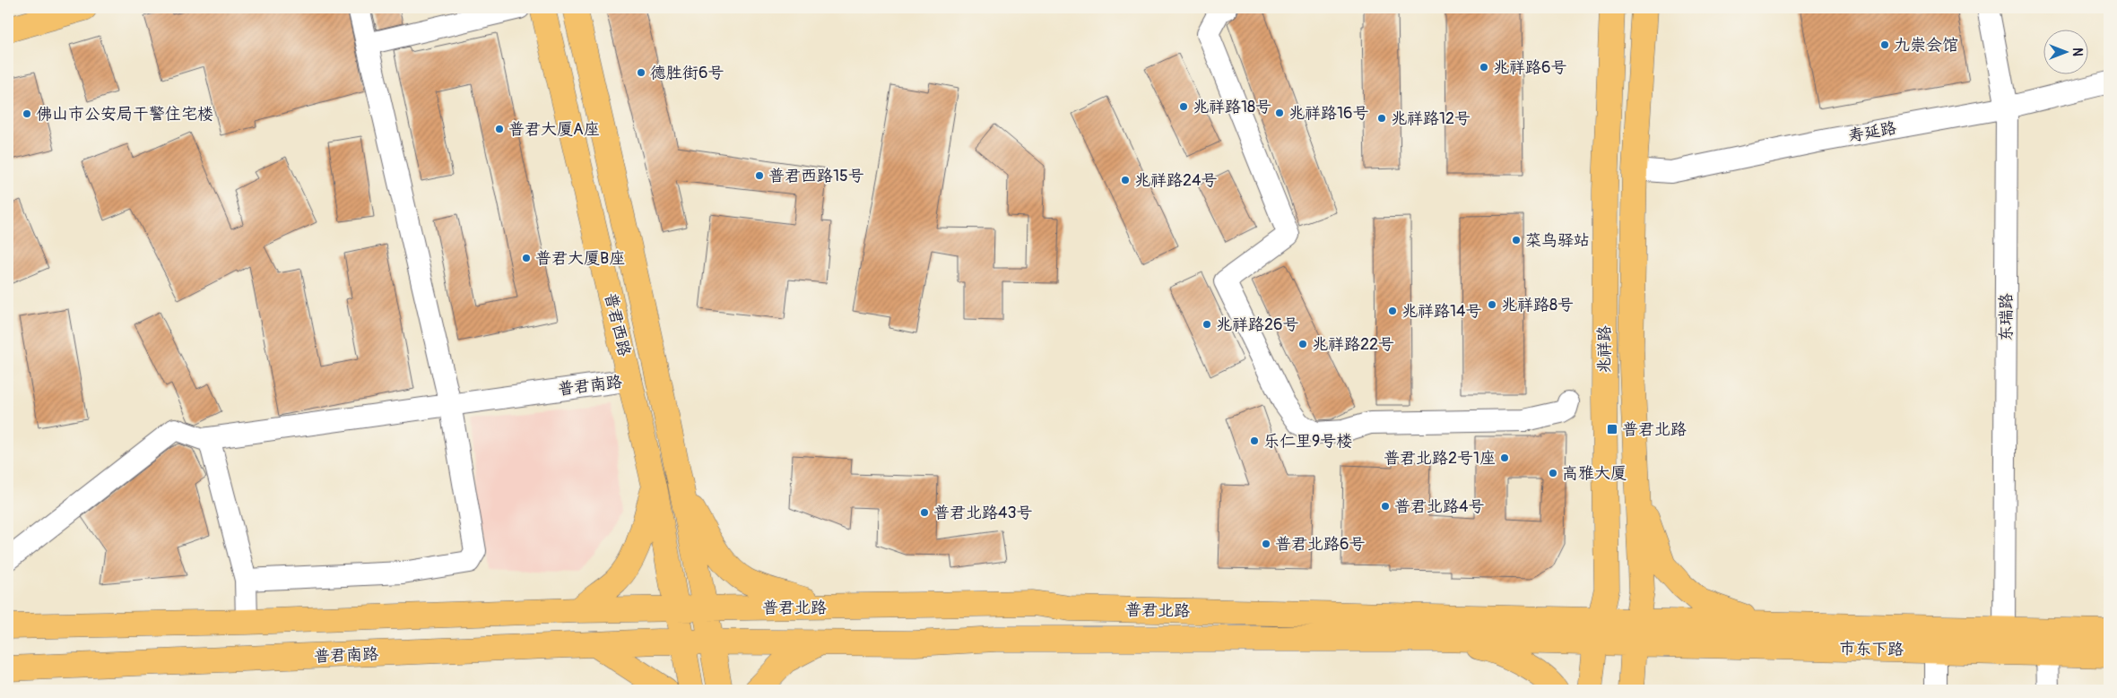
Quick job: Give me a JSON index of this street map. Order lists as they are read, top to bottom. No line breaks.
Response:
{"streets":{"main road":["普君西路","兆祥路","普君南路","普君北路","市东下路"],"street":["寿延路","东瑞路"]},"crossings":[["寿延路","东瑞路"],["寿延路","兆祥路"],["东瑞路","市东下路"],["普君西路","普君南路"],["普君西路","普君北路"],["兆祥路","普君北路"],["兆祥路","市东下路"],["普君南路","普君北路"],["普君北路","市东下路"]],"places":{"other":["九崇会馆","兆祥路6号","德胜街6号","兆祥路18号","兆祥路16号","佛山市公安局干警住宅楼","兆祥路12号","普君大厦A座","普君西路15号","兆祥路24号","菜鸟驿站","普君大厦B座","兆祥路8号","兆祥路14号","兆祥路26号","兆祥路22号","乐仁里9号楼","普君北路2号1座","高雅大厦","普君北路4号","普君北路43号","普君北路6号"],"transit":["普君北路"]},"north":"right"}
